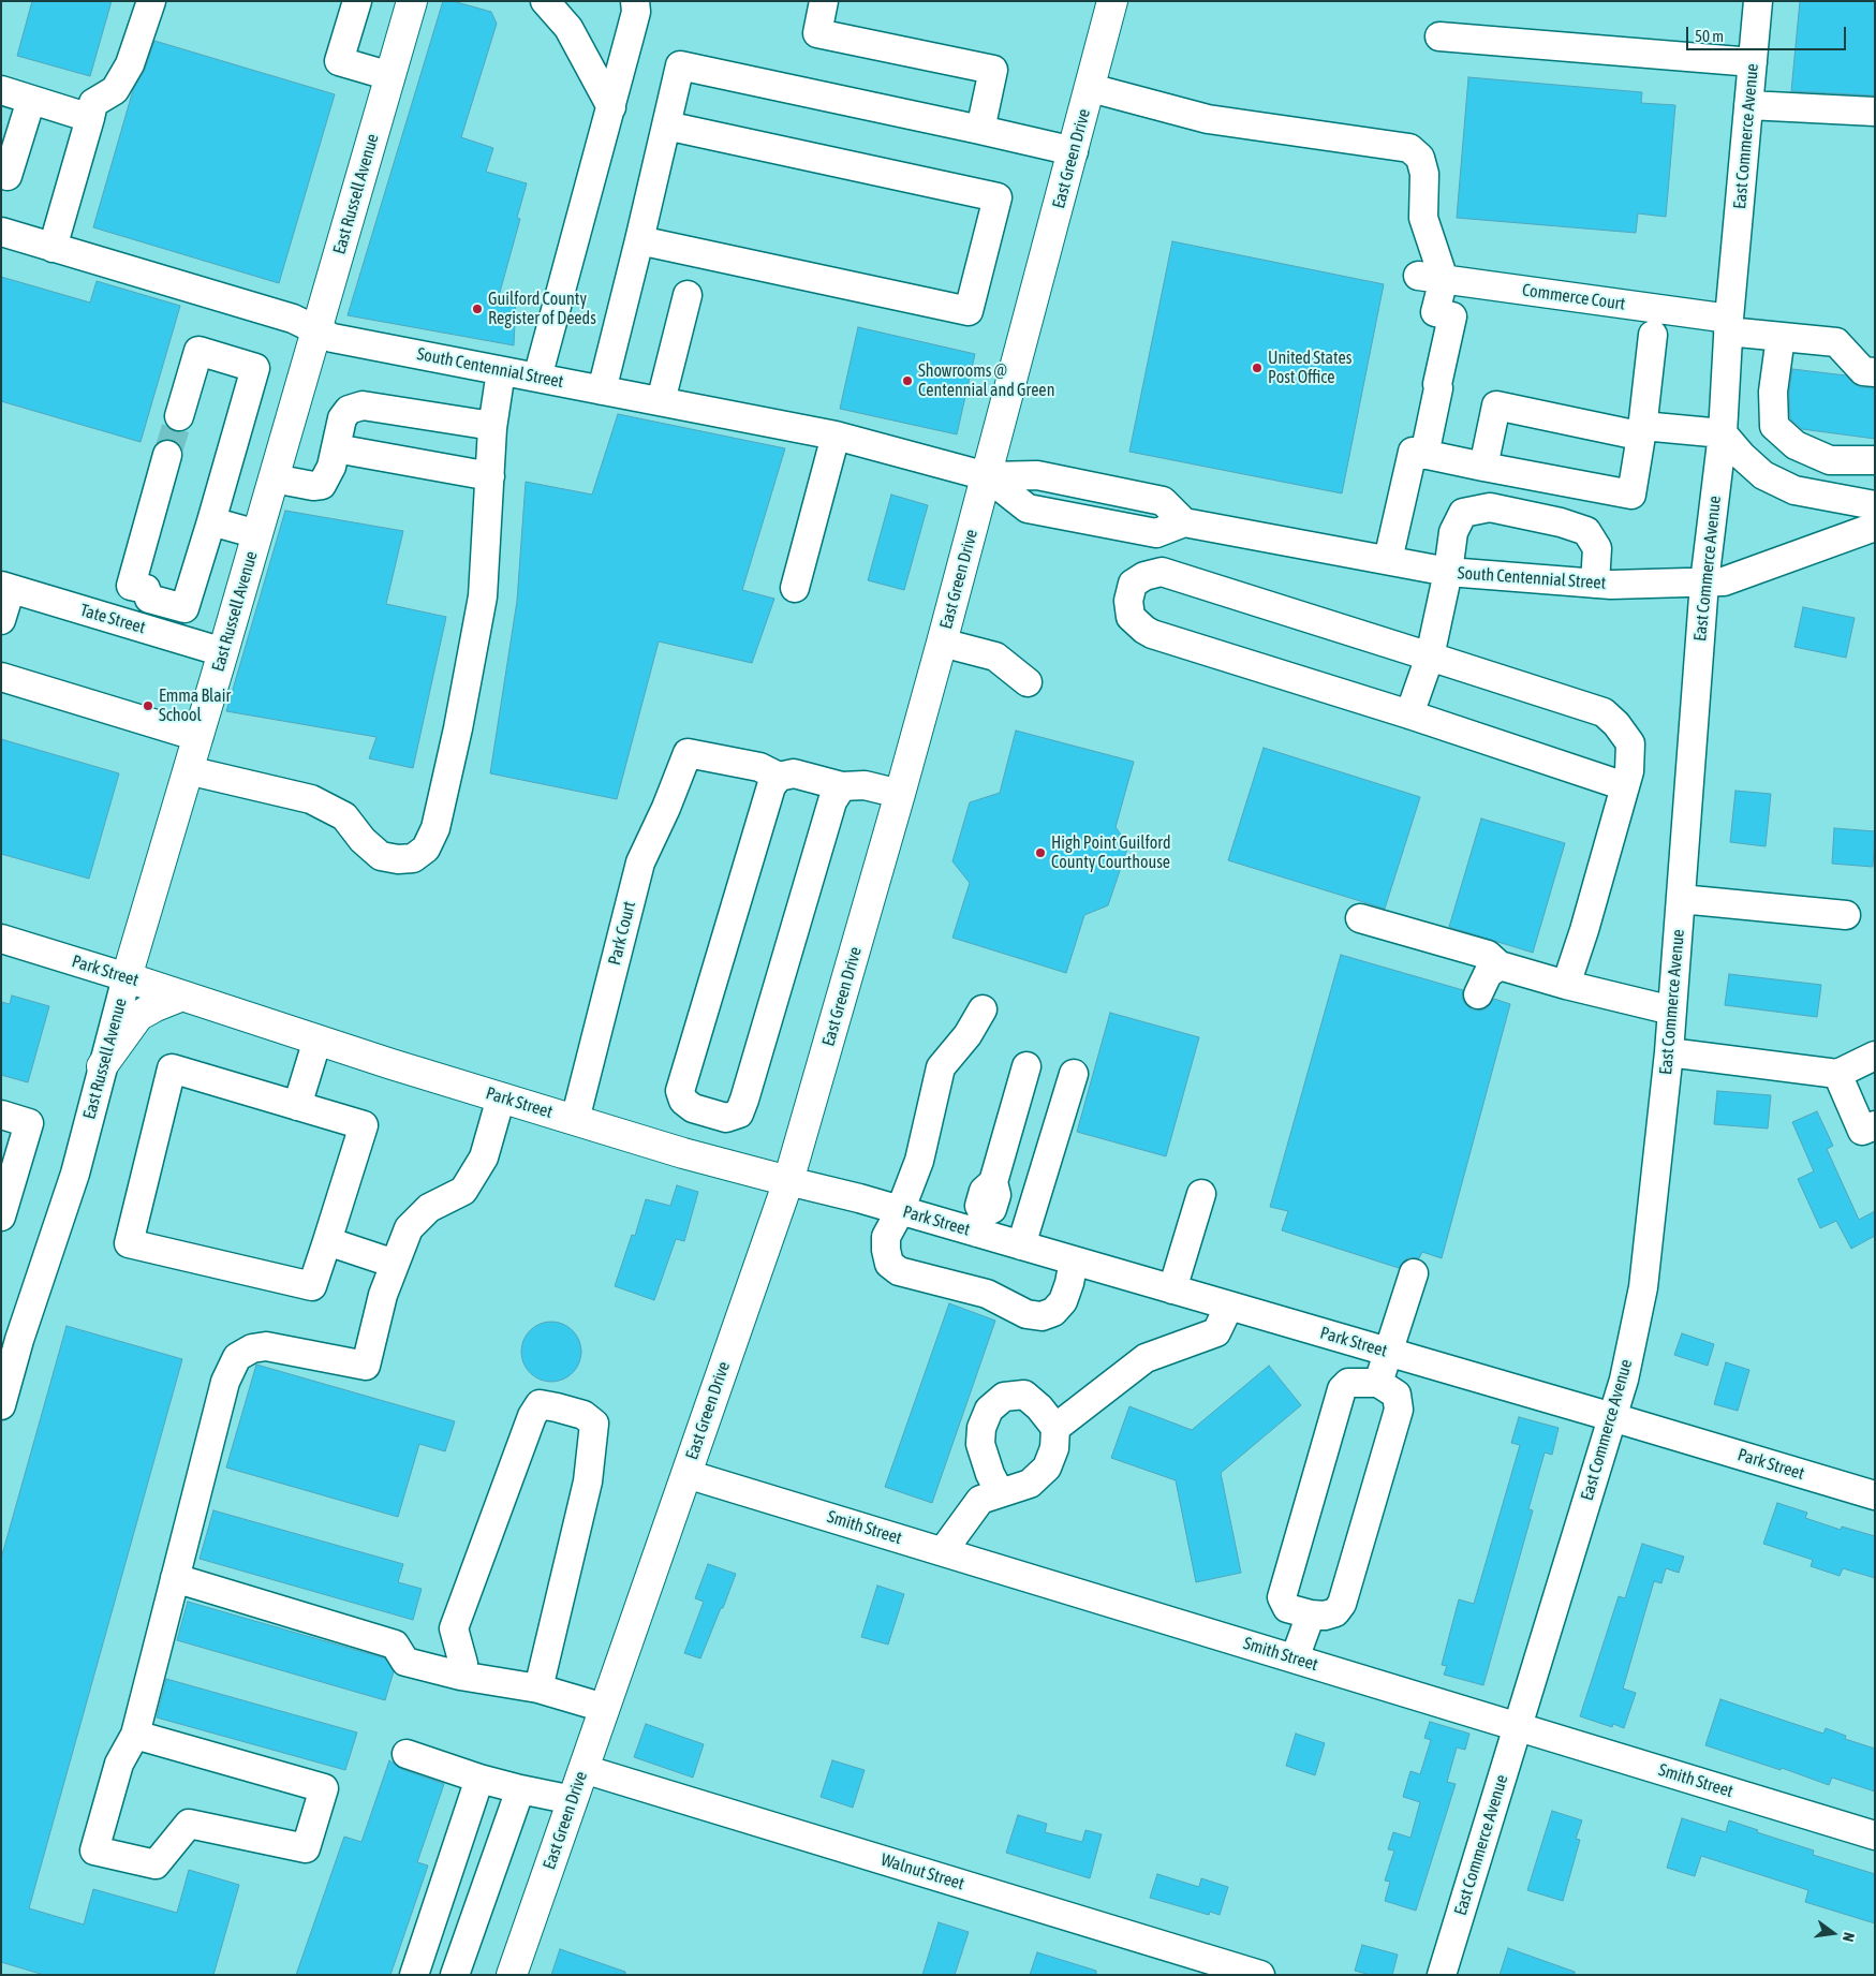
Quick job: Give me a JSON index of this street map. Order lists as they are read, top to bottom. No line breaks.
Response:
{"streets":{"main road":["East Green Drive","East Russell Avenue","Park Street"],"street":["East Commerce Avenue","Commerce Court","South Centennial Street","Tate Street","Park Court","Smith Street","Walnut Street"]},"crossings":[["East Commerce Avenue","Commerce Court"],["East Commerce Avenue","South Centennial Street"],["East Commerce Avenue","Park Street"],["East Commerce Avenue","Smith Street"],["East Green Drive","South Centennial Street"],["East Green Drive","Park Street"],["East Green Drive","Smith Street"],["East Green Drive","Walnut Street"],["East Russell Avenue","South Centennial Street"],["East Russell Avenue","Tate Street"],["East Russell Avenue","Park Street"],["Park Court","Park Street"]],"places":["Guilford County Register of Deeds","United States Post Office","Showrooms @ Centennial and Green","Emma Blair School","High Point Guilford County Courthouse"],"scale_bar":"50 m","north":"right"}
